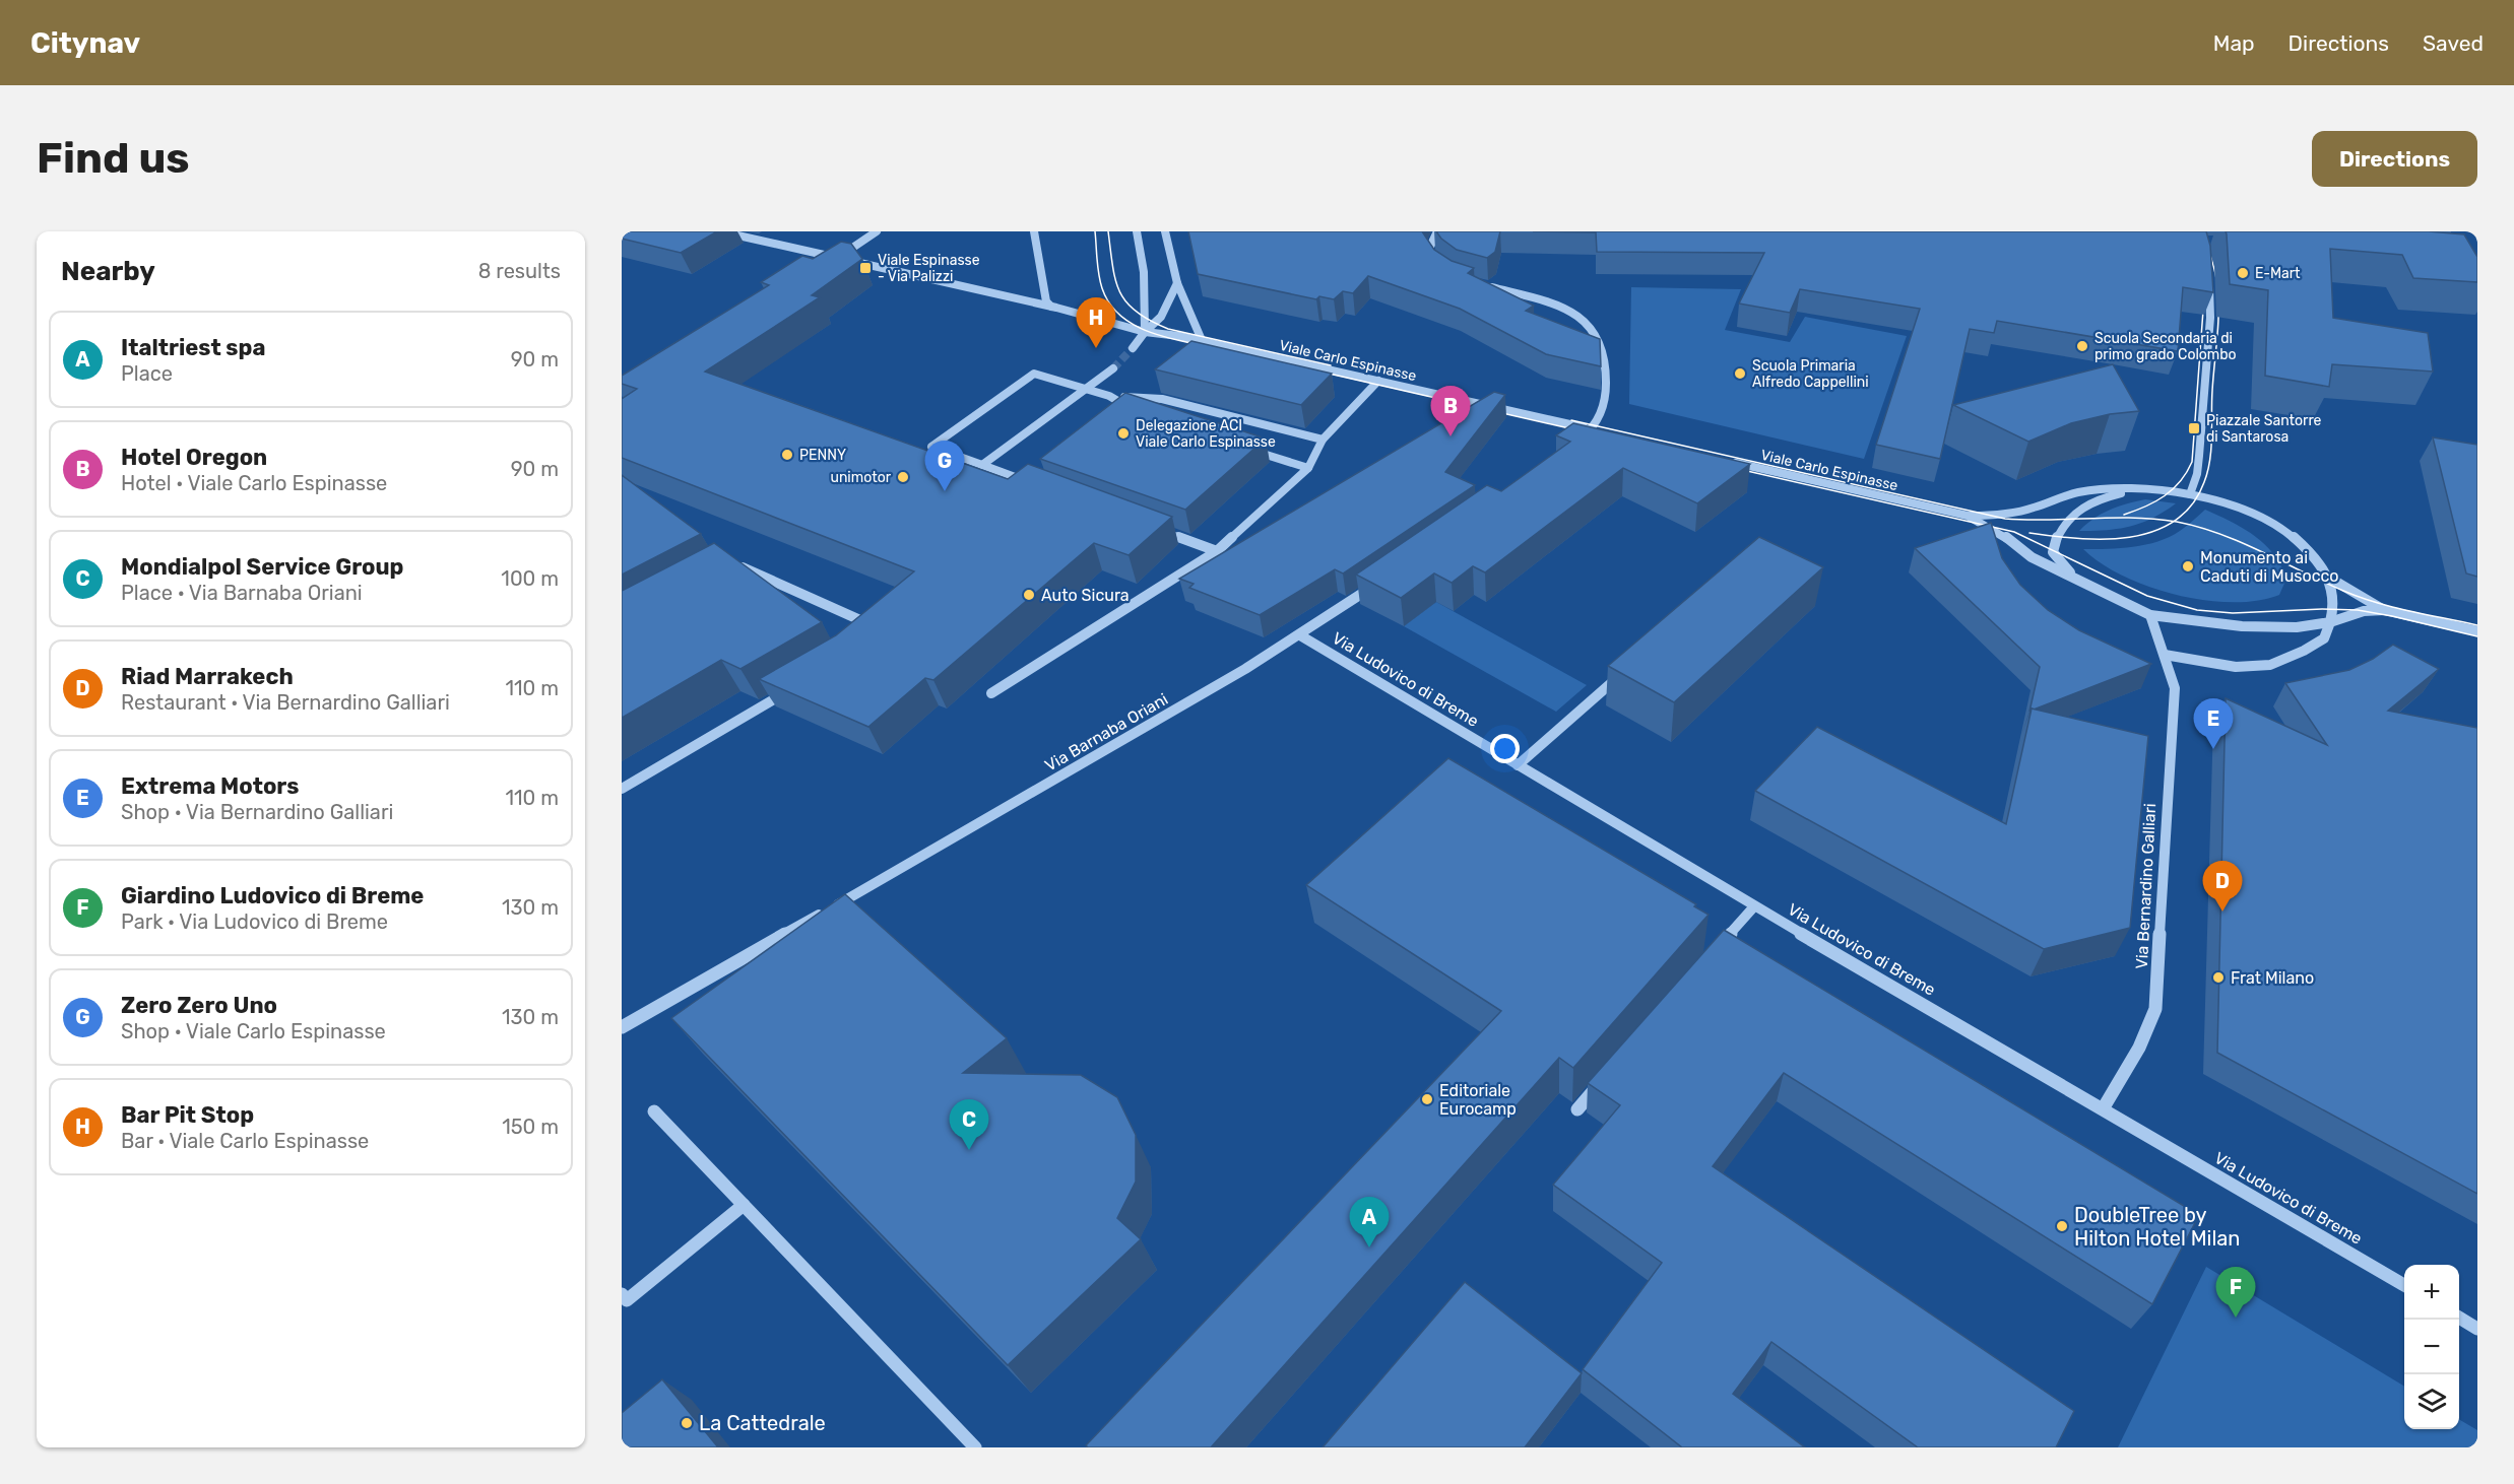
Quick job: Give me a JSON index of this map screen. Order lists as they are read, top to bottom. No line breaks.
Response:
{"streets":{"street":["Viale Carlo Espinasse","Via Ludovico di Breme","Via Barnaba Oriani","Via Bernardino Galliari"]},"crossings":[["Via Ludovico di Breme","Via Barnaba Oriani"],["Via Ludovico di Breme","Via Bernardino Galliari"]],"places":{"transit":["Viale Espinasse - Via Palizzi","Piazzale Santorre di Santarosa"],"other":["E-Mart","Scuola Secondaria di primo grado Colombo","Scuola Primaria Alfredo Cappellini","Delegazione ACI Viale Carlo Espinasse","PENNY","unimotor","Monumento ai Caduti di Musocco","Auto Sicura","Frat Milano","Editoriale Eurocamp","DoubleTree by Hilton Hotel Milan","La Cattedrale"]},"page":{"header":"Citynav","nav":["Map","Directions","Saved"],"buttons":"Directions","title":"Find us","heading":["Nearby","8 results"],"pins":["H","B","G","E","D","C","A","F"],"list":[{"mark":"A","name":"Italtriest spa","note":"Place","value":"90 m"},{"mark":"B","name":"Hotel Oregon","note":"Hotel · Viale Carlo Espinasse","value":"90 m"},{"mark":"C","name":"Mondialpol Service Group","note":"Place · Via Barnaba Oriani","value":"100 m"},{"mark":"D","name":"Riad Marrakech","note":"Restaurant · Via Bernardino Galliari","value":"110 m"},{"mark":"E","name":"Extrema Motors","note":"Shop · Via Bernardino Galliari","value":"110 m"},{"mark":"F","name":"Giardino Ludovico di Breme","note":"Park · Via Ludovico di Breme","value":"130 m"},{"mark":"G","name":"Zero Zero Uno","note":"Shop · Viale Carlo Espinasse","value":"130 m"},{"mark":"H","name":"Bar Pit Stop","note":"Bar · Viale Carlo Espinasse","value":"150 m"}],"map_buttons":["+","−"]}}
